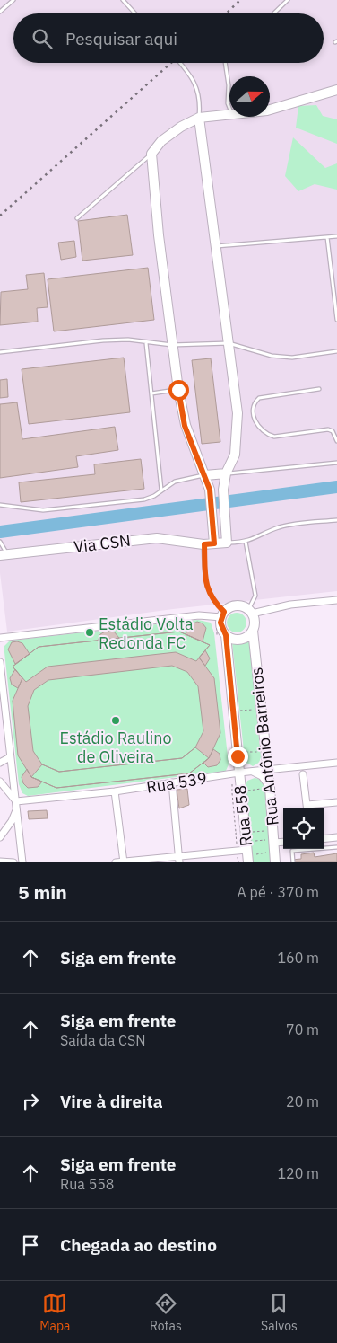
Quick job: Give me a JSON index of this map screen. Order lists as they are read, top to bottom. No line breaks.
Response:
{"streets":{"street":["Via CSN","Rua Antônio Barreiros","Rua 539","Rua 558"]},"crossings":[["Rua Antônio Barreiros","Rua 539"],["Rua Antônio Barreiros","Rua 558"],["Rua 539","Rua 558"]],"places":["Estádio Volta Redonda FC","Estádio Raulino de Oliveira"],"north":"right","page":{"search":"Pesquisar aqui","heading":["5 min","A pé · 370 m"],"list":[["Siga em frente","160 m"],["Siga em frente","Saída da CSN","70 m"],["Vire à direita","20 m"],["Siga em frente","Rua 558","120 m"],"Chegada ao destino"],"nav":["Mapa","Rotas","Salvos"]}}
